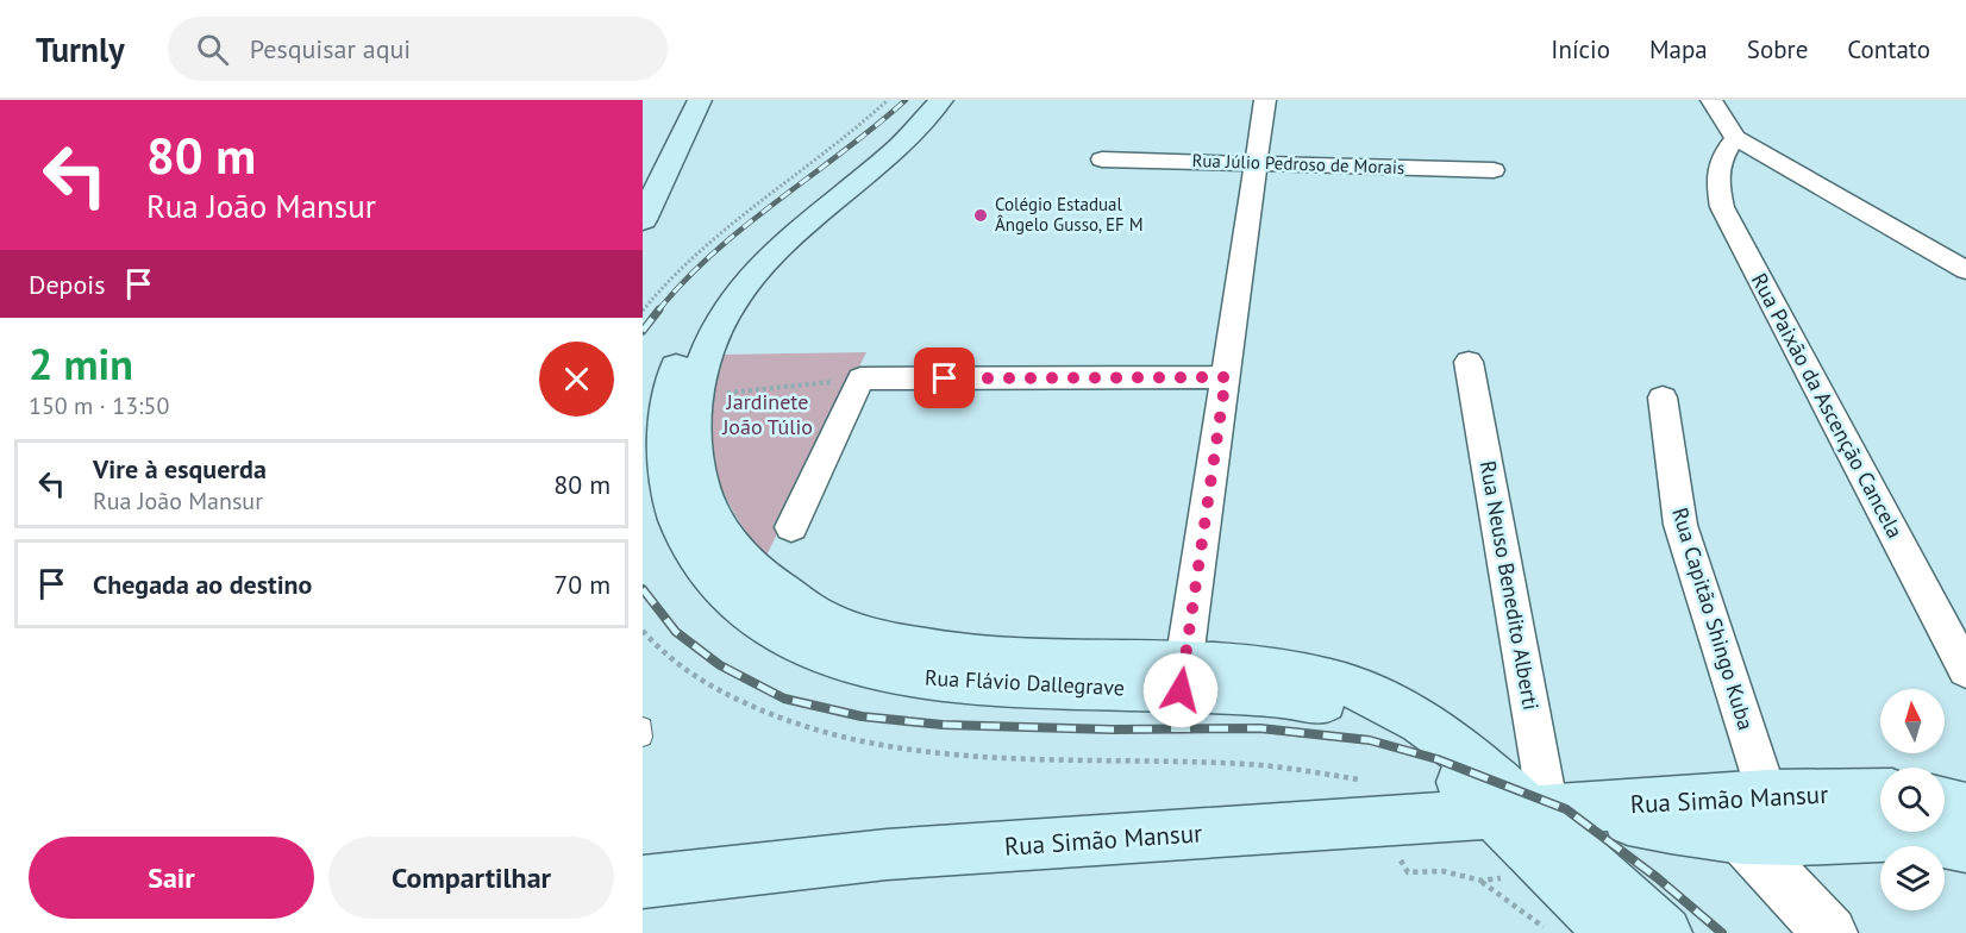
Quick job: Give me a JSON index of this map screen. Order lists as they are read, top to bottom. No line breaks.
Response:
{"streets":{"main road":["Rua Flávio Dallegrave","Rua Simão Mansur"],"street":["Rua Júlio Pedroso de Morais","Rua Paixão da Ascenção Cancela","Rua Neuso Benedito Alberti","Rua Capitão Shingo Kuba"]},"crossings":[["Rua Neuso Benedito Alberti","Rua Flávio Dallegrave"],["Rua Neuso Benedito Alberti","Rua Simão Mansur"],["Rua Capitão Shingo Kuba","Rua Simão Mansur"],["Rua Flávio Dallegrave","Rua Simão Mansur"]],"parks":["Jardinete João Túlio"],"places":["Colégio Estadual Ângelo Gusso, EF M"],"north":"top","page":{"header":"Turnly","search":"Pesquisar aqui","nav":["Início","Mapa","Sobre","Contato"],"turn":["80 m","Rua João Mansur"],"then":"Depois","heading":["2 min","150 m · 13:50"],"list":[{"name":"Vire à esquerda","note":"Rua João Mansur","value":"80 m"},{"name":"Chegada ao destino","value":"70 m"}],"buttons":["Sair","Compartilhar"]}}
